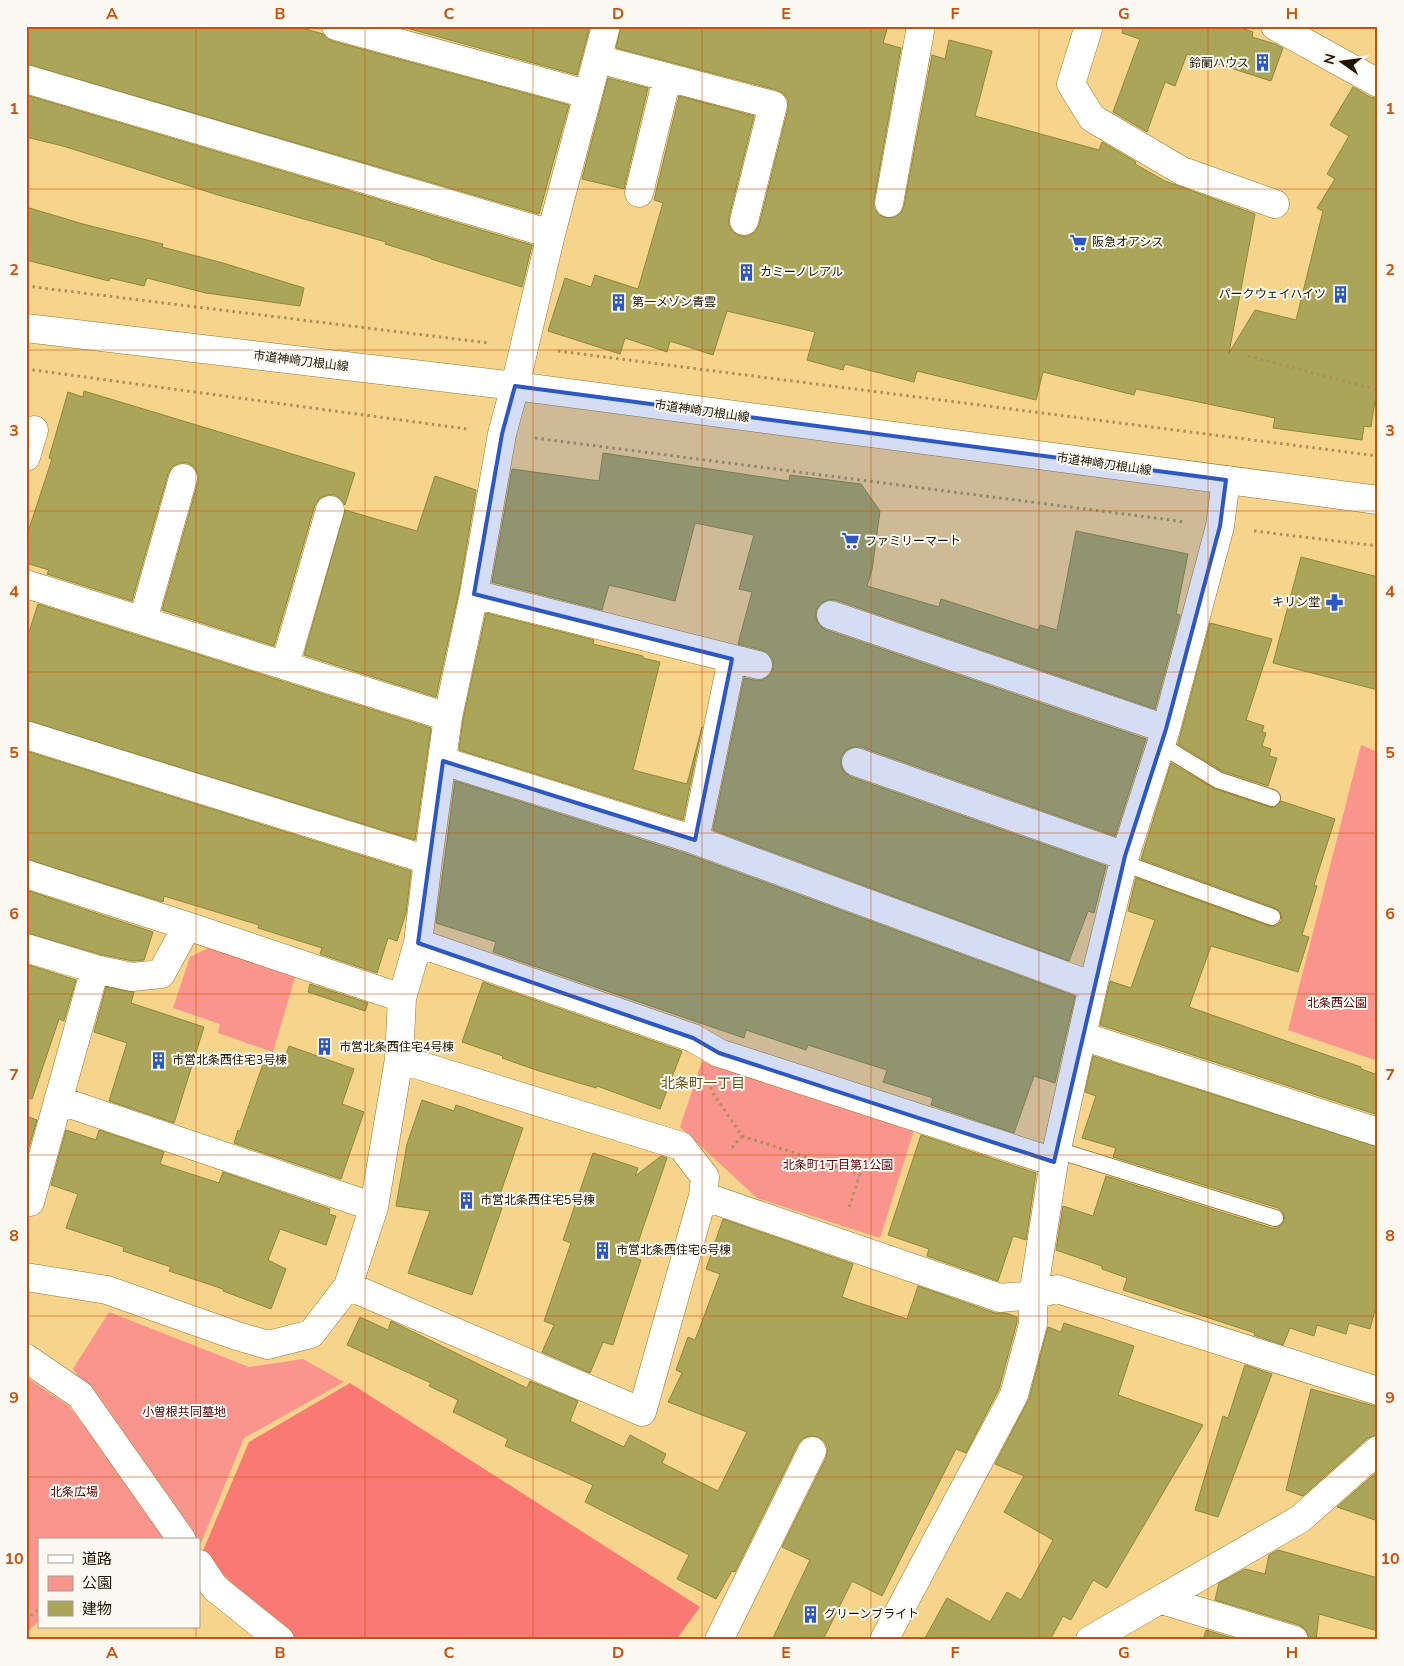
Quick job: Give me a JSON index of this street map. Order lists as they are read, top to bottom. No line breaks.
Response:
{"streets":{"street":["市道神崎刀根山線"]},"districts":["北条町一丁目"],"parks":["北条西公園","北条町1丁目第1公園","小曽根共同墓地","北条広場"],"places":{"building":["鈴蘭ハウス","カミーノレアル","パークウェイハイツ","第一メゾン青雲","市営北条西住宅4号棟","市営北条西住宅3号棟","市営北条西住宅5号棟","市営北条西住宅6号棟","グリーンブライト"],"supermarket":["阪急オアシス","ファミリーマート"],"pharmacy":["キリン堂"]},"legend":["道路","公園","建物"],"north":"left","grid":{"columns":["A","B","C","D","E","F","G","H"],"rows":["1","2","3","4","5","6","7","8","9","10"]}}
